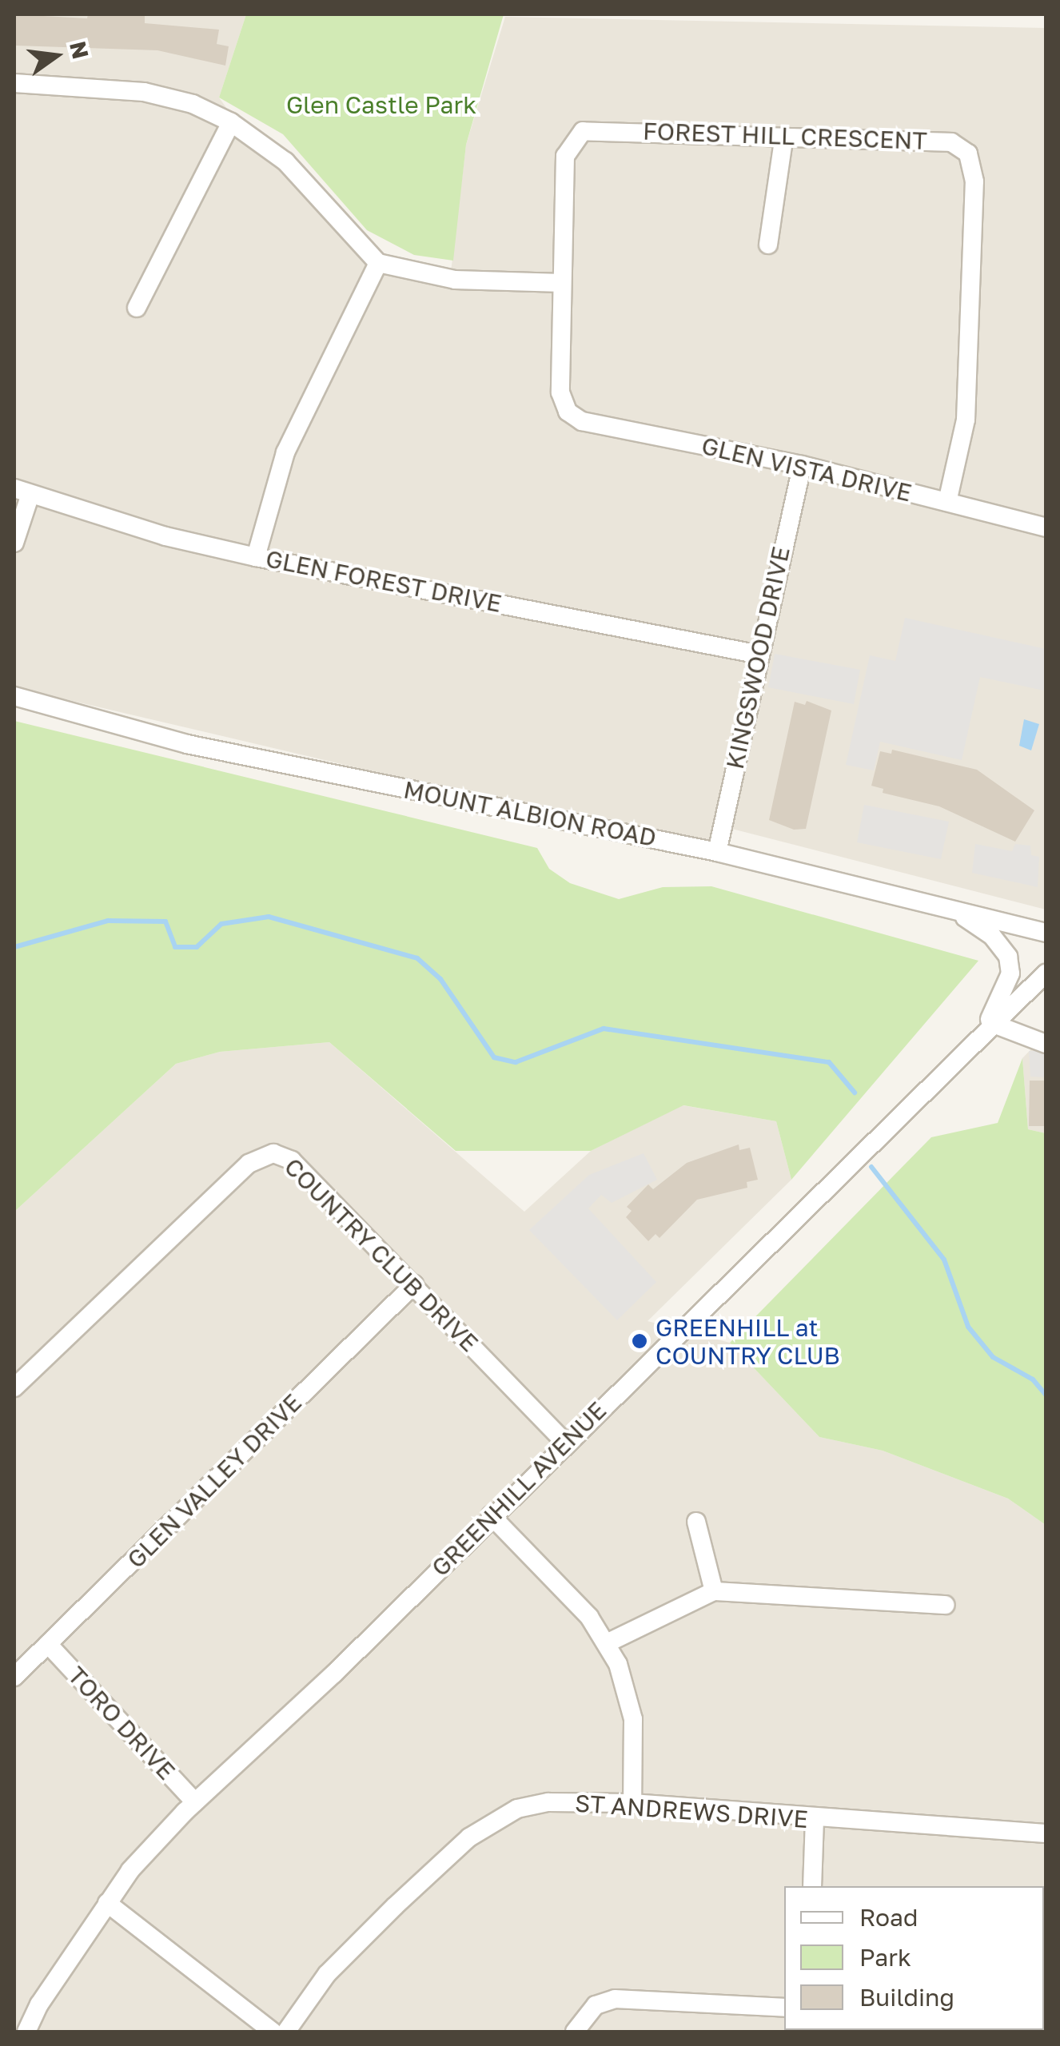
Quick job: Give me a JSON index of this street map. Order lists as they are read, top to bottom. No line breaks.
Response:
{"streets":{"street":["FOREST HILL CRESCENT","GLEN VISTA DRIVE","GLEN FOREST DRIVE","KINGSWOOD DRIVE","MOUNT ALBION ROAD","COUNTRY CLUB DRIVE","GLEN VALLEY DRIVE","GREENHILL AVENUE","TORO DRIVE","ST ANDREWS DRIVE"]},"crossings":[["FOREST HILL CRESCENT","GLEN VISTA DRIVE"],["GLEN VISTA DRIVE","KINGSWOOD DRIVE"],["GLEN FOREST DRIVE","KINGSWOOD DRIVE"],["KINGSWOOD DRIVE","MOUNT ALBION ROAD"],["COUNTRY CLUB DRIVE","GLEN VALLEY DRIVE"],["COUNTRY CLUB DRIVE","GREENHILL AVENUE"],["GLEN VALLEY DRIVE","TORO DRIVE"],["GREENHILL AVENUE","TORO DRIVE"]],"parks":["Glen Castle Park"],"places":["GREENHILL at COUNTRY CLUB"],"legend":["Road","Park","Building"],"north":"right"}
